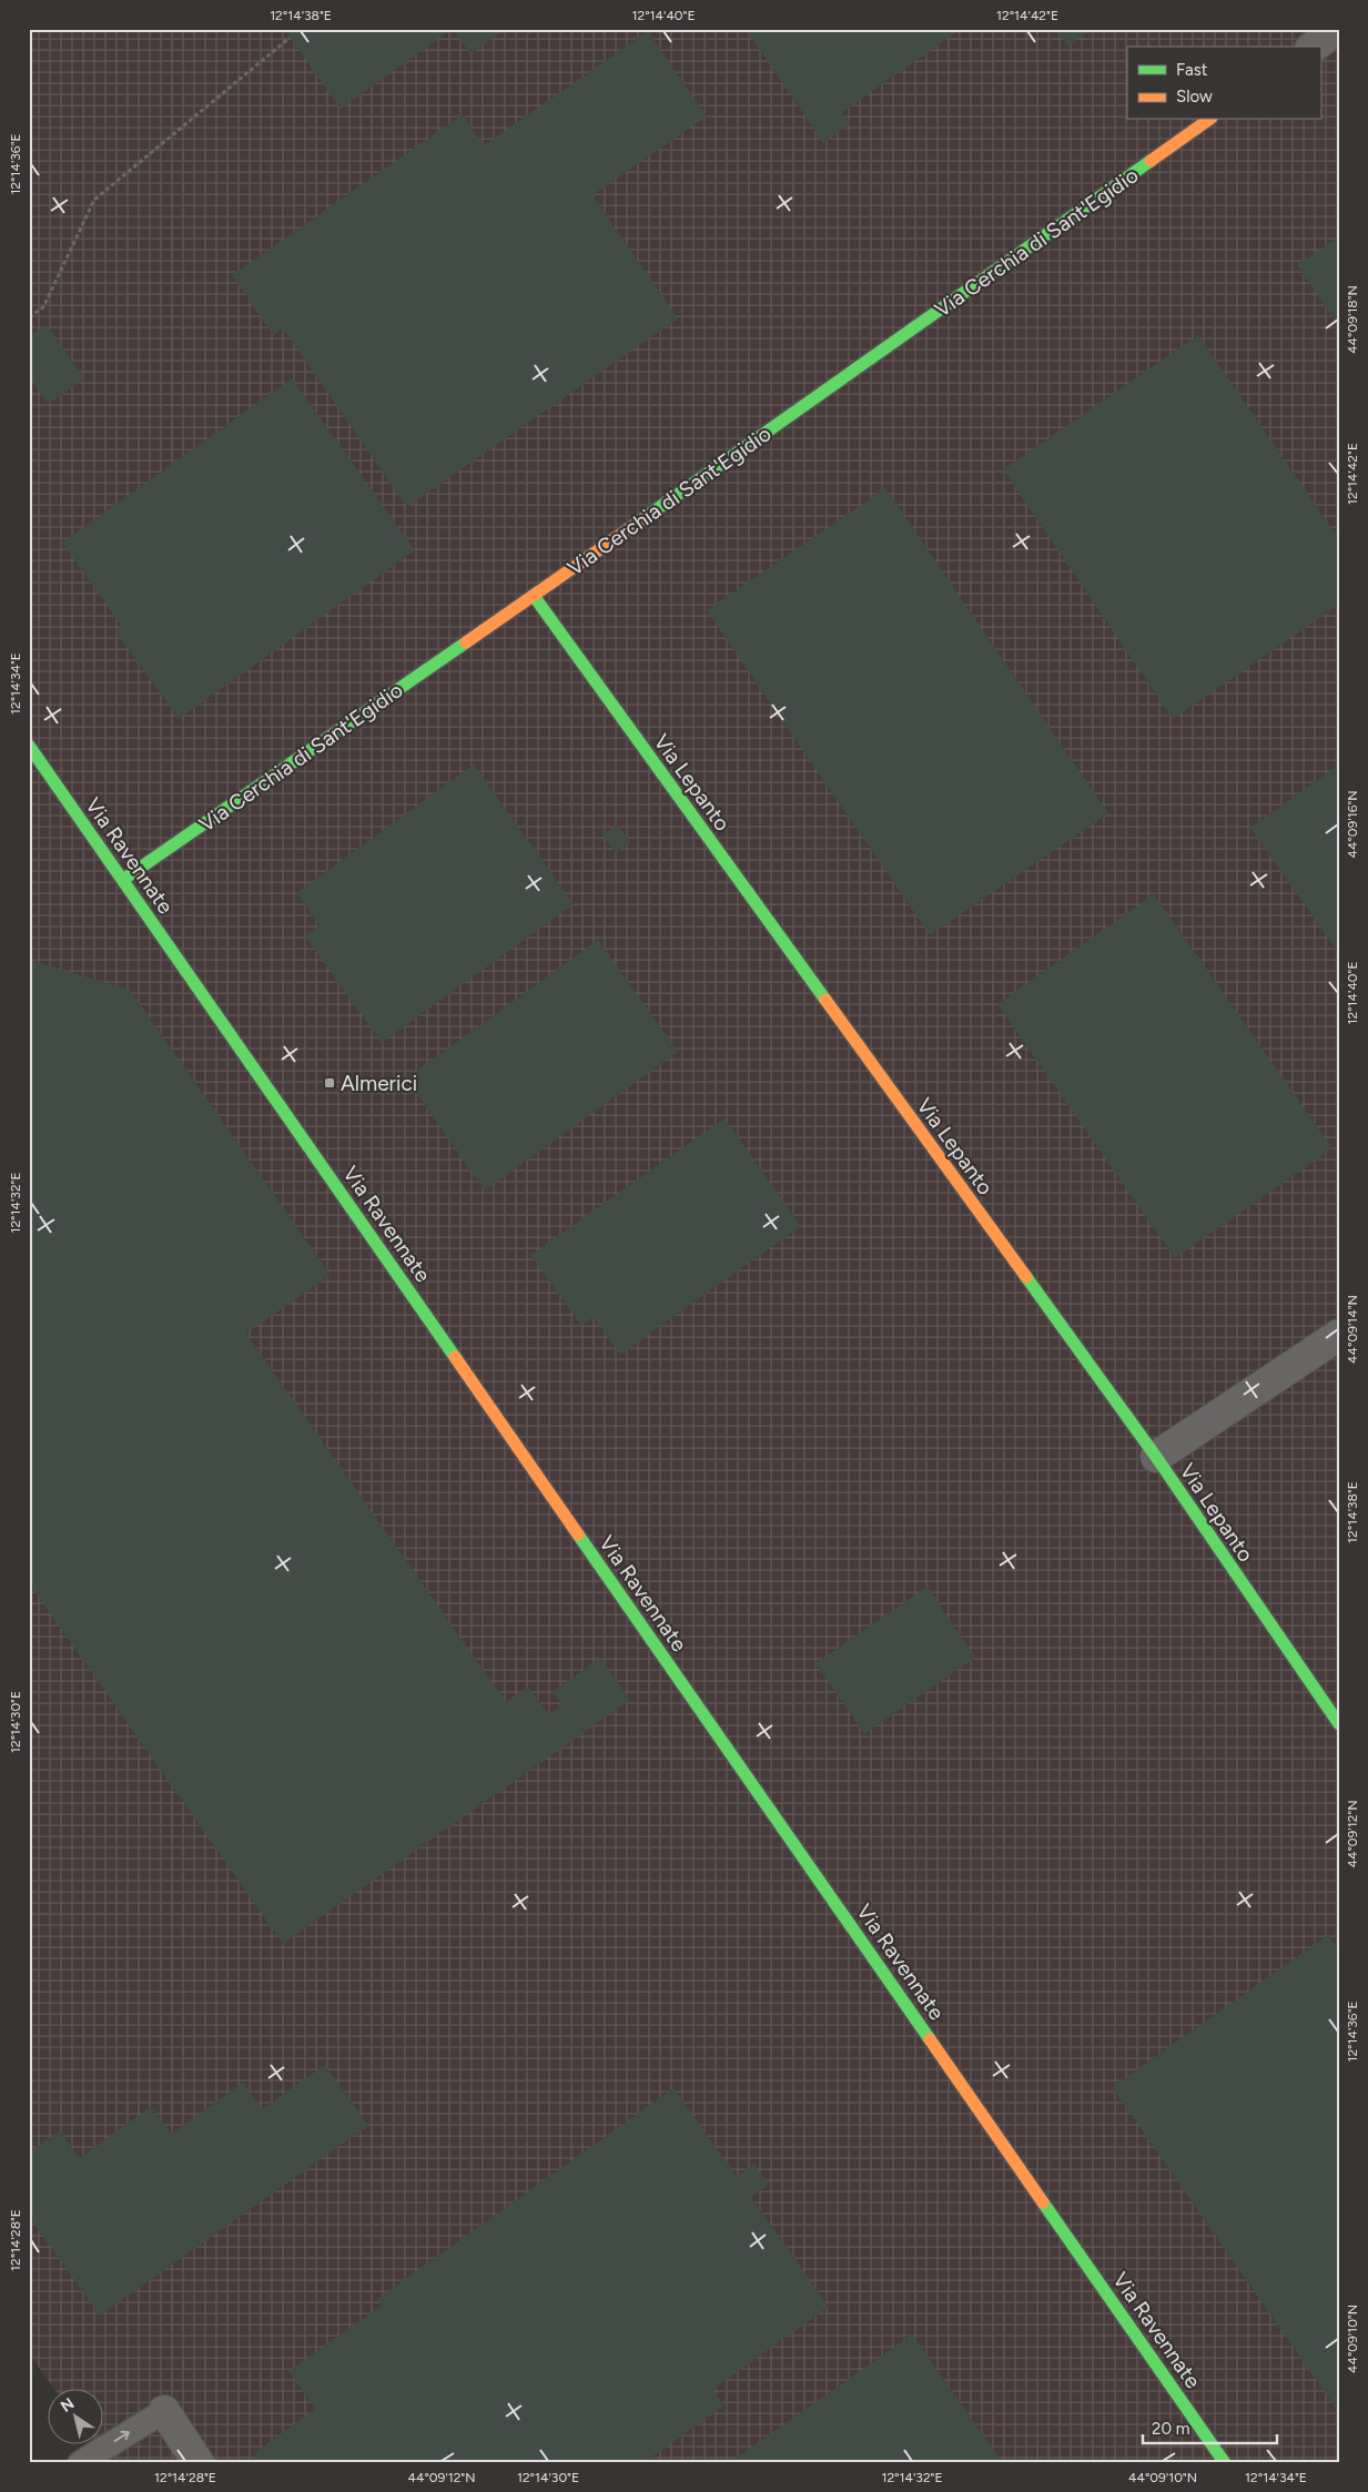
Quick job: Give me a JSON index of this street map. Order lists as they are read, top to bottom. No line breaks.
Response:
{"streets":{"street":["Via Cerchia di Sant'Egidio","Via Lepanto","Via Ravennate"]},"crossings":[["Via Cerchia di Sant'Egidio","Via Lepanto"],["Via Cerchia di Sant'Egidio","Via Ravennate"]],"places":{"transit":["Almerici"]},"legend":["Fast","Slow"],"scale_bar":"20 m","north":"top left","coordinates":["12°14'38\"E","12°14'40\"E","12°14'42\"E","12°14'36\"E","44°09'18\"N","12°14'34\"E","44°09'16\"N","12°14'32\"E","44°09'14\"N","12°14'30\"E","44°09'12\"N","12°14'28\"E","44°09'10\"N"]}
